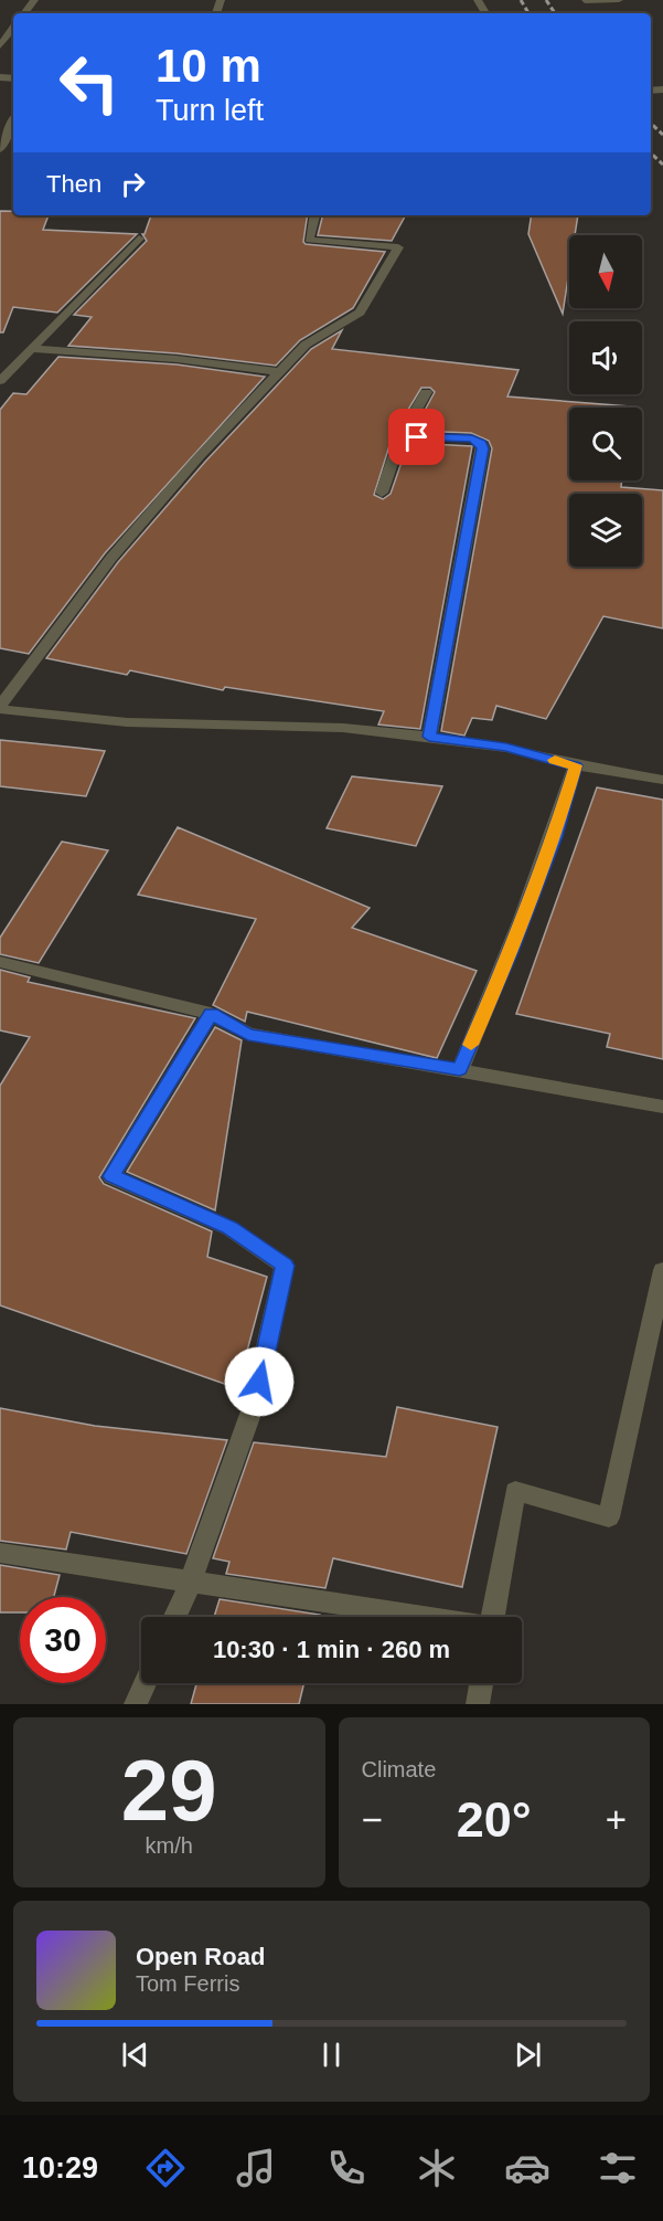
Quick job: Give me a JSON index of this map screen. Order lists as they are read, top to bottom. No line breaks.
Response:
{"north":"bottom","page":{"turn":["10 m","Turn left"],"then":"Then","limit":"30","trip":"10:30 · 1 min · 260 m","tile":[["29","km/h"],"Climate"],"heat":["−","20°","+"],"song":["Open Road","Tom Ferris"],"tabs":"10:29"}}
